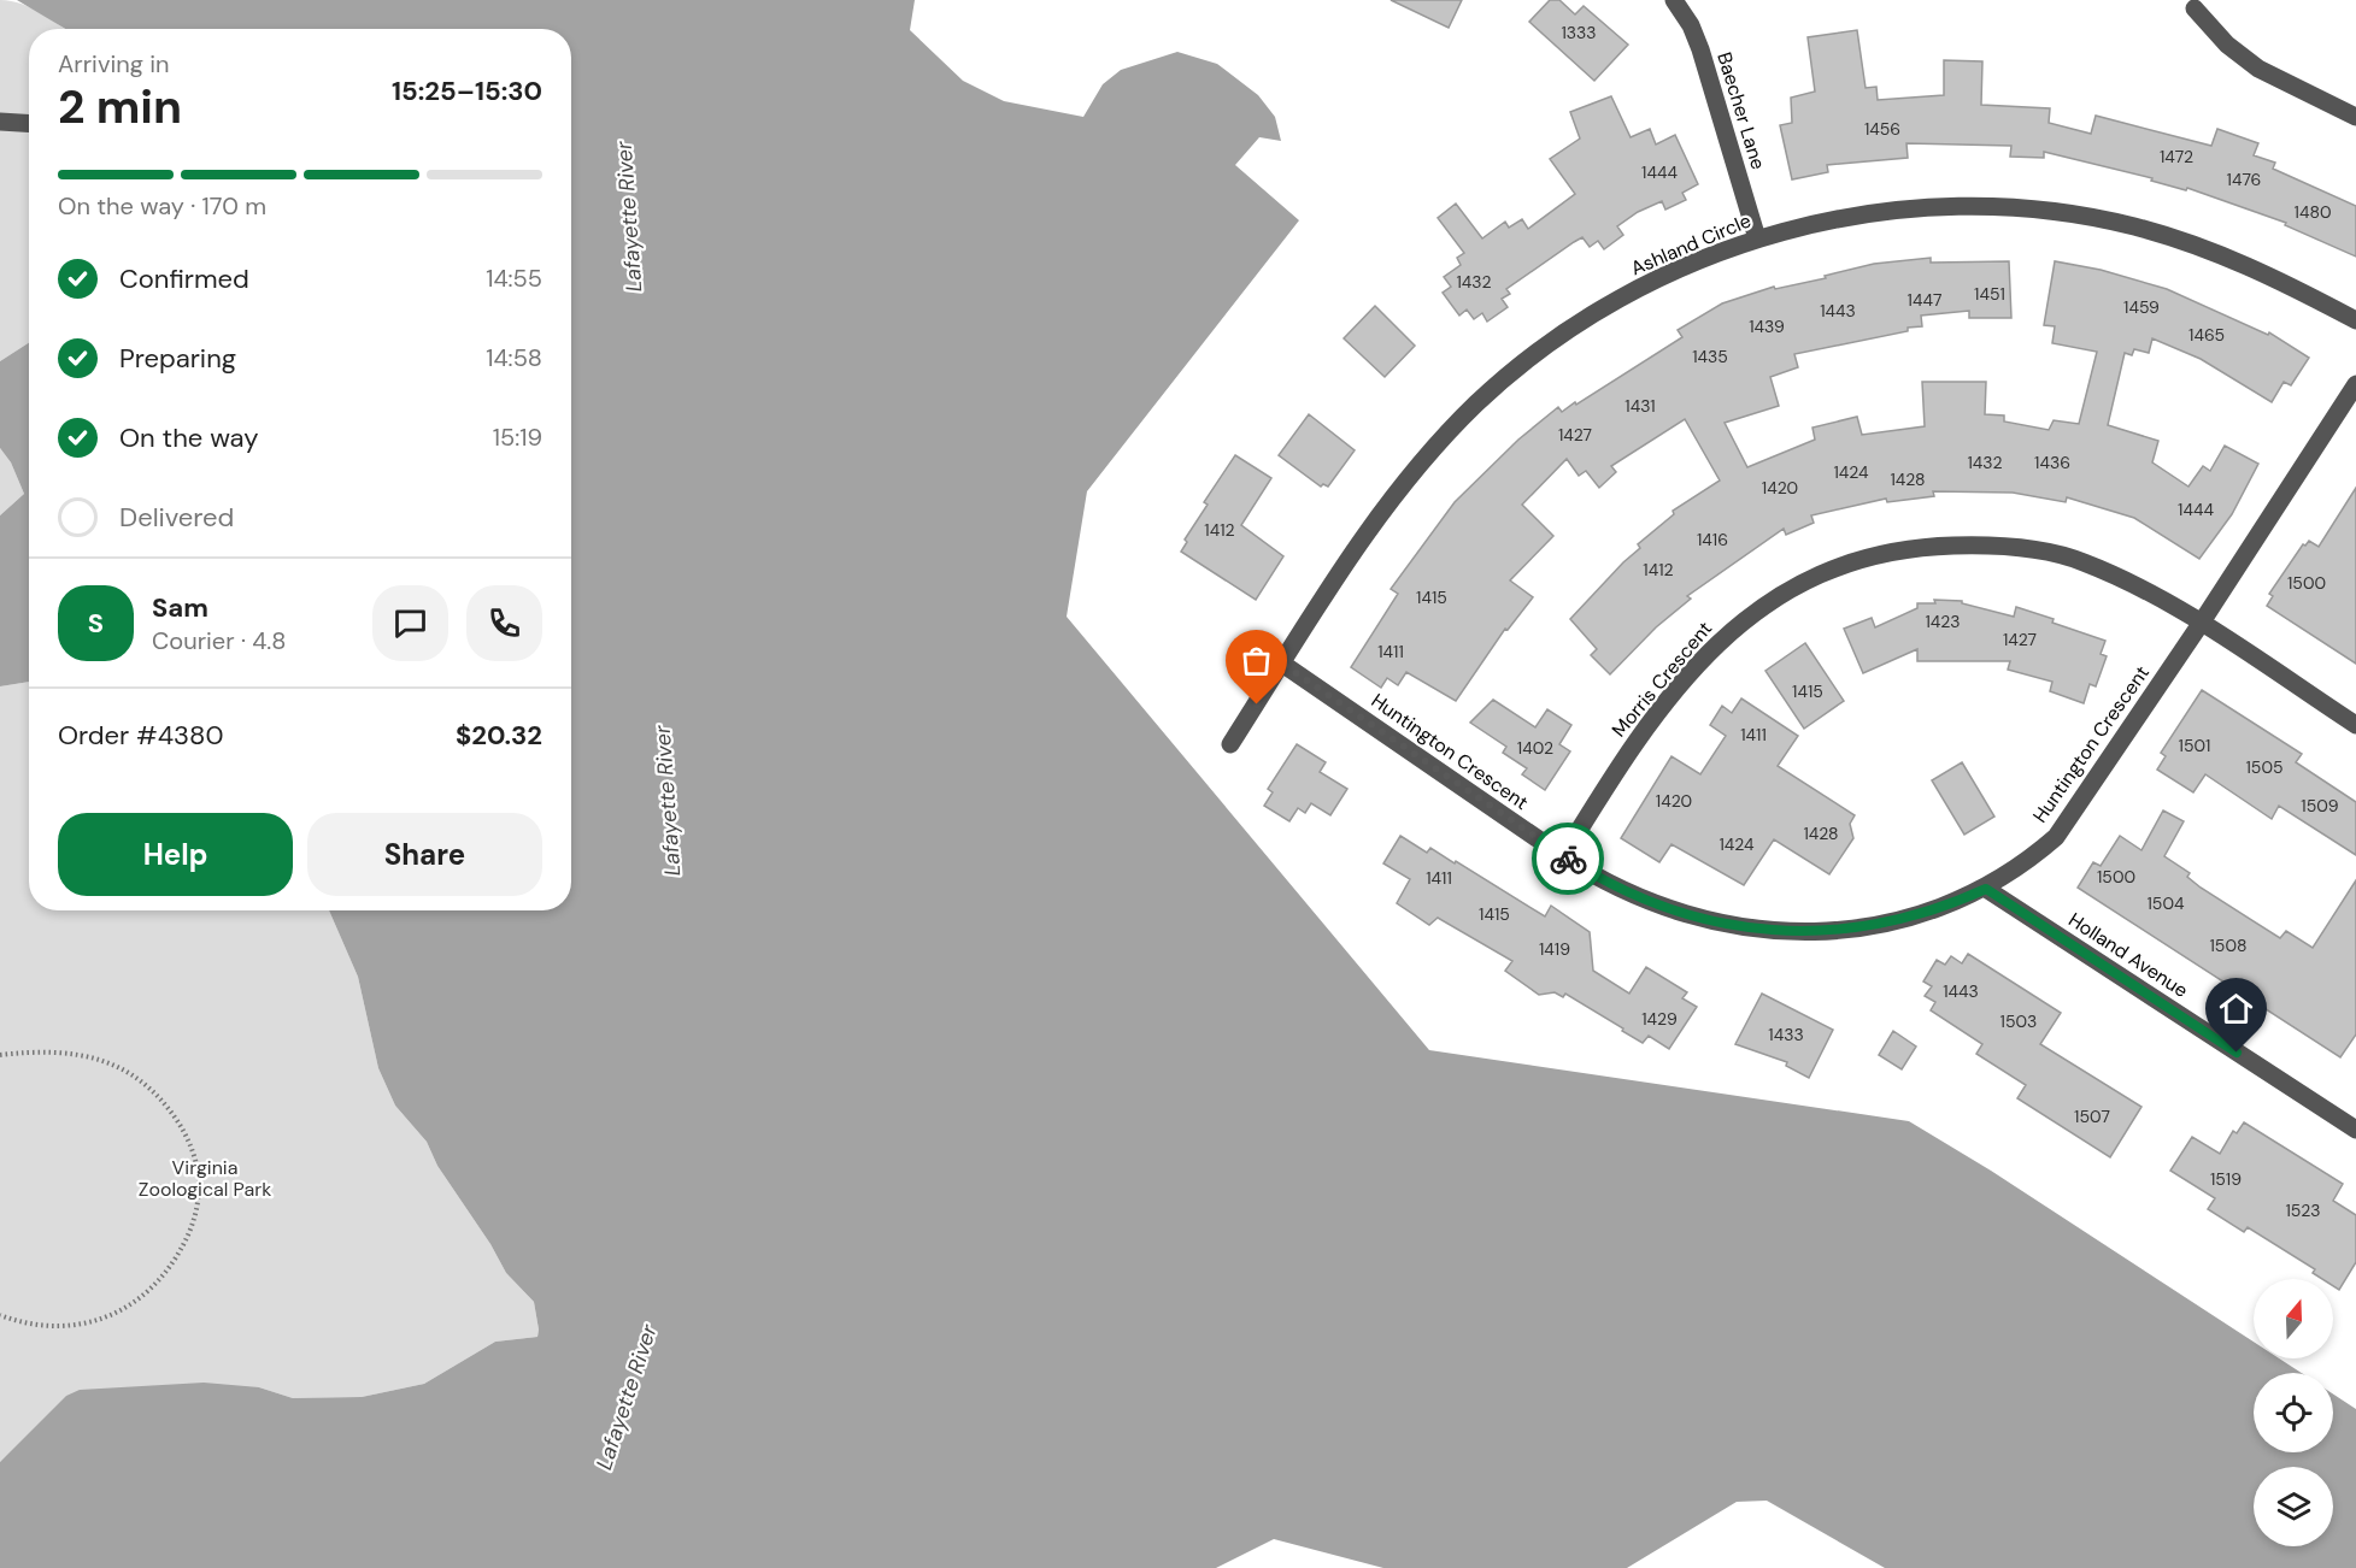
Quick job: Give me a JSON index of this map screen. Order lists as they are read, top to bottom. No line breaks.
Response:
{"streets":{"street":["Baecher Lane","Ashland Circle","Morris Crescent","Huntington Crescent","Holland Avenue"]},"crossings":[["Baecher Lane","Ashland Circle"],["Ashland Circle","Huntington Crescent"],["Morris Crescent","Huntington Crescent"],["Huntington Crescent","Holland Avenue"]],"water":["Lafayette River"],"parks":["Virginia Zoological Park"],"house_numbers":["1333","1456","1472","1444","1476","1480","1432","1451","1447","1459","1443","1439","1465","1435","1431","1427","1432","1436","1424","1428","1420","1444","1412","1416","1412","1500","1415","1423","1427","1411","1415","1411","1501","1402","1505","1420","1509","1428","1424","1500","1411","1504","1415","1508","1419","1443","1429","1503","1433","1507","1519","1523"],"north":"top","page":{"heading":["2 min","Arriving in","15:25–15:30"],"panel":["Sam","Courier · 4.8","Order #4380","$20.32"],"bar":"On the way · 170 m","list":[["Confirmed","14:55"],["Preparing","14:58"],["On the way","15:19"],"Delivered"],"round":"S","buttons":["Help","Share"]}}
